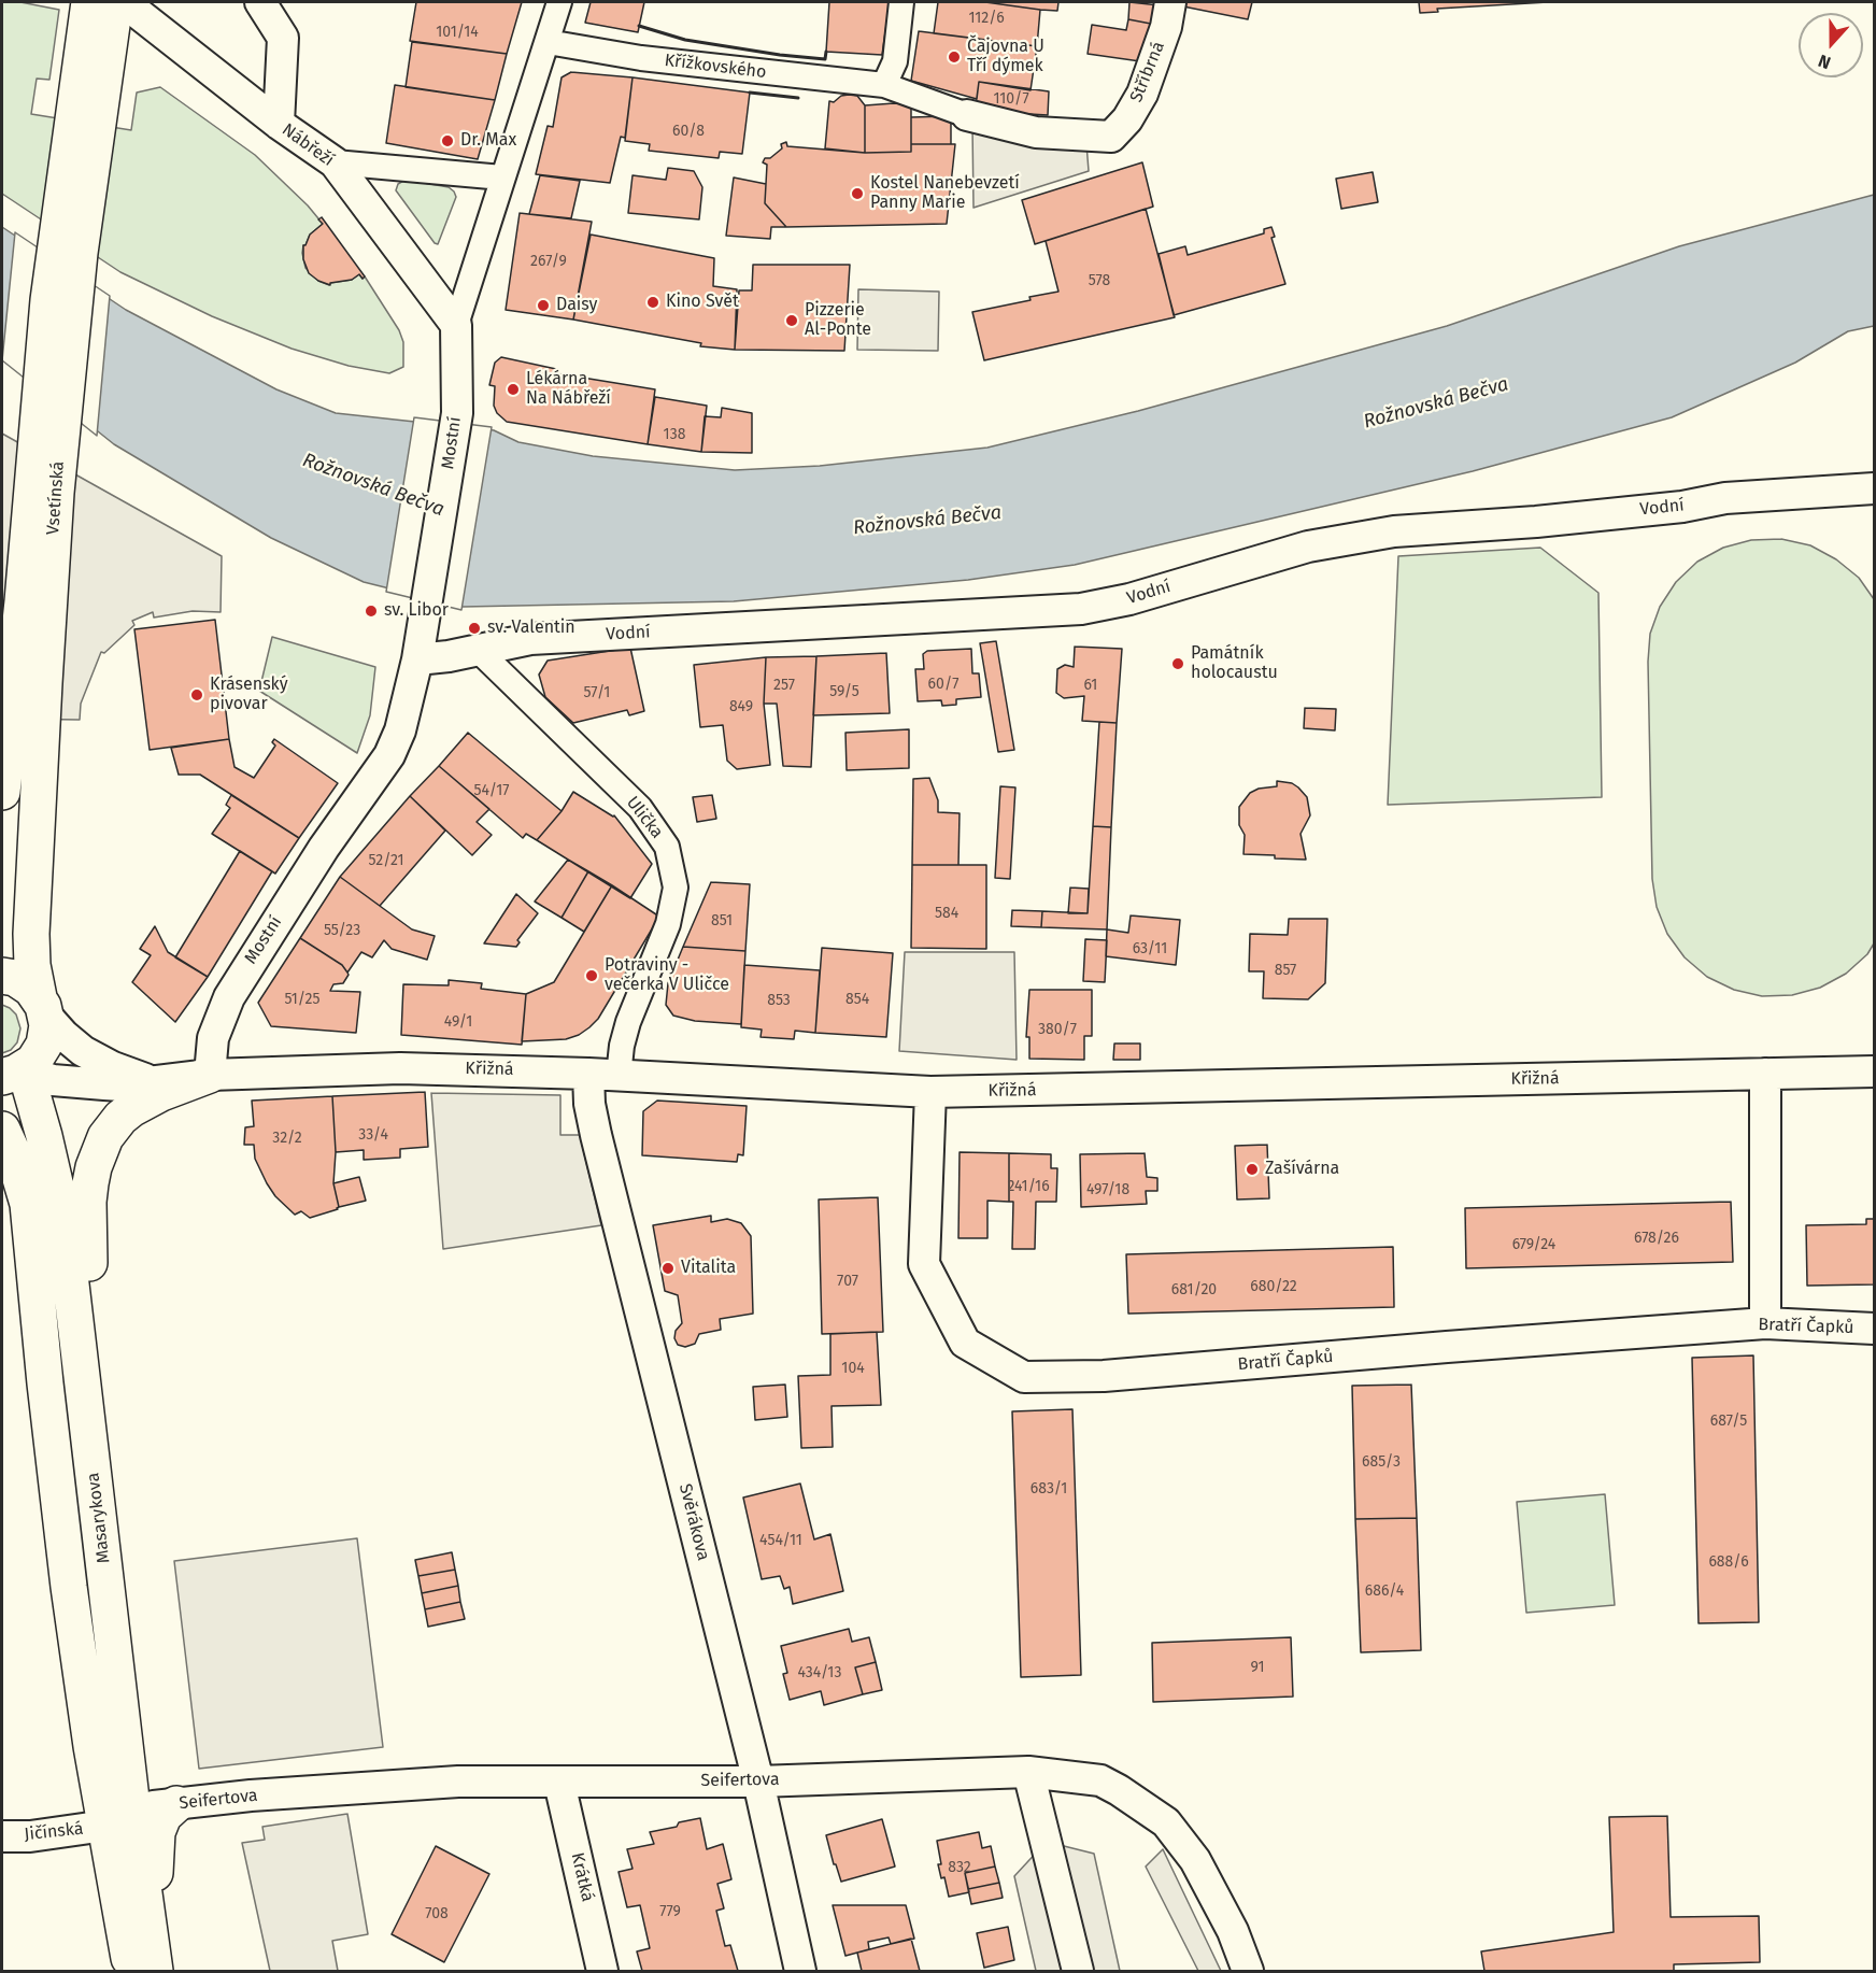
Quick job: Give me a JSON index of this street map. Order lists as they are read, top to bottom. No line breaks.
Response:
{"streets":{"main road":["Vsetínská","Masarykova"],"street":["Křížkovského","Stříbrná","Nábřeží","Mostní","Vodní","Ulička","Křižná","Bratří Čapků","Svěrákova","Seifertova","Jičínská","Krátká"]},"crossings":[["Křížkovského","Stříbrná"],["Křížkovského","Mostní"],["Nábřeží","Mostní"],["Mostní","Vodní"],["Mostní","Křižná"],["Vsetínská","Křižná"],["Vsetínská","Masarykova"],["Vodní","Ulička"],["Ulička","Křižná"],["Ulička","Svěrákova"],["Křižná","Bratří Čapků"],["Křižná","Masarykova"],["Křižná","Svěrákova"],["Masarykova","Seifertova"],["Masarykova","Jičínská"],["Svěrákova","Seifertova"],["Seifertova","Jičínská"],["Seifertova","Krátká"]],"water":["Rožnovská Bečva"],"places":["Čajovna U Tří dýmek","Dr. Max","Kostel Nanebevzetí Panny Marie","Kino Svět","Daisy","Pizzerie Al-Ponte","Lékárna Na Nábřeží","sv. Libor","sv. Valentin","Památník holocaustu","Krásenský pivovar","Potraviny - večerka V Uličce","Zašívárna","Vitalita"],"house_numbers":["112/6","101/14","110/7","60/8","267/9","578","138","60/7","257","61","59/5","57/1","849","54/17","52/21","584","851","55/23","63/11","857","51/25","854","853","49/1","380/7","33/4","32/2","241/16","497/18","678/26","679/24","707","680/22","681/20","104","687/5","685/3","683/1","454/11","688/6","686/4","91","434/13","832","779","708"],"north":"bottom"}
